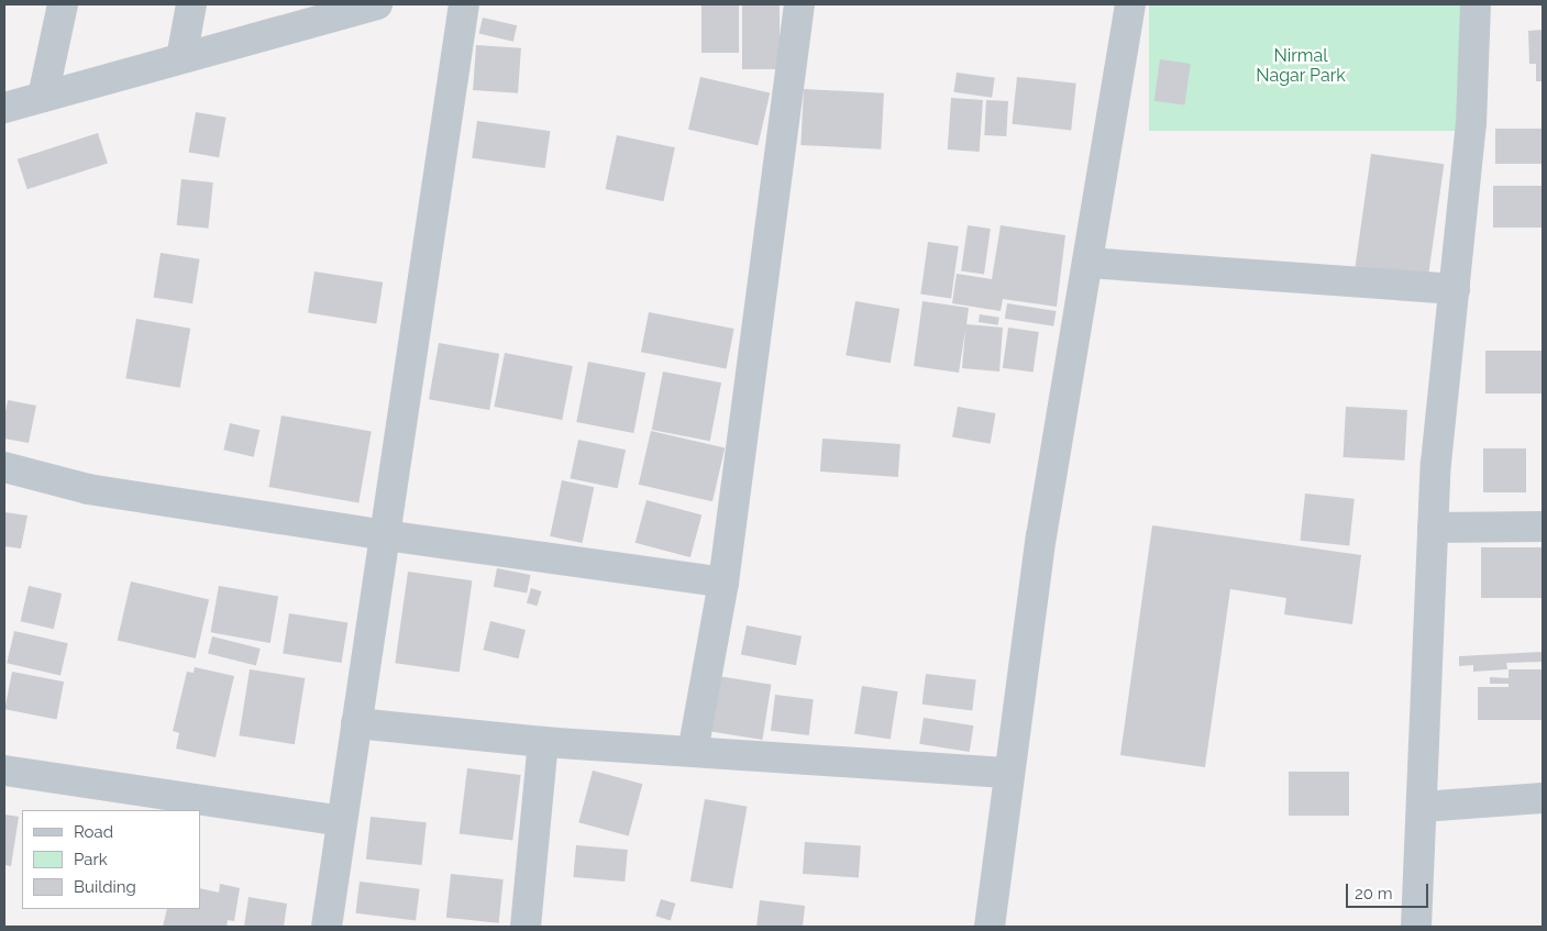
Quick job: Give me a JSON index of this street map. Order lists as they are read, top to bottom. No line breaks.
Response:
{"parks":["Nirmal Nagar Park"],"legend":["Road","Park","Building"],"scale_bar":"20 m"}
